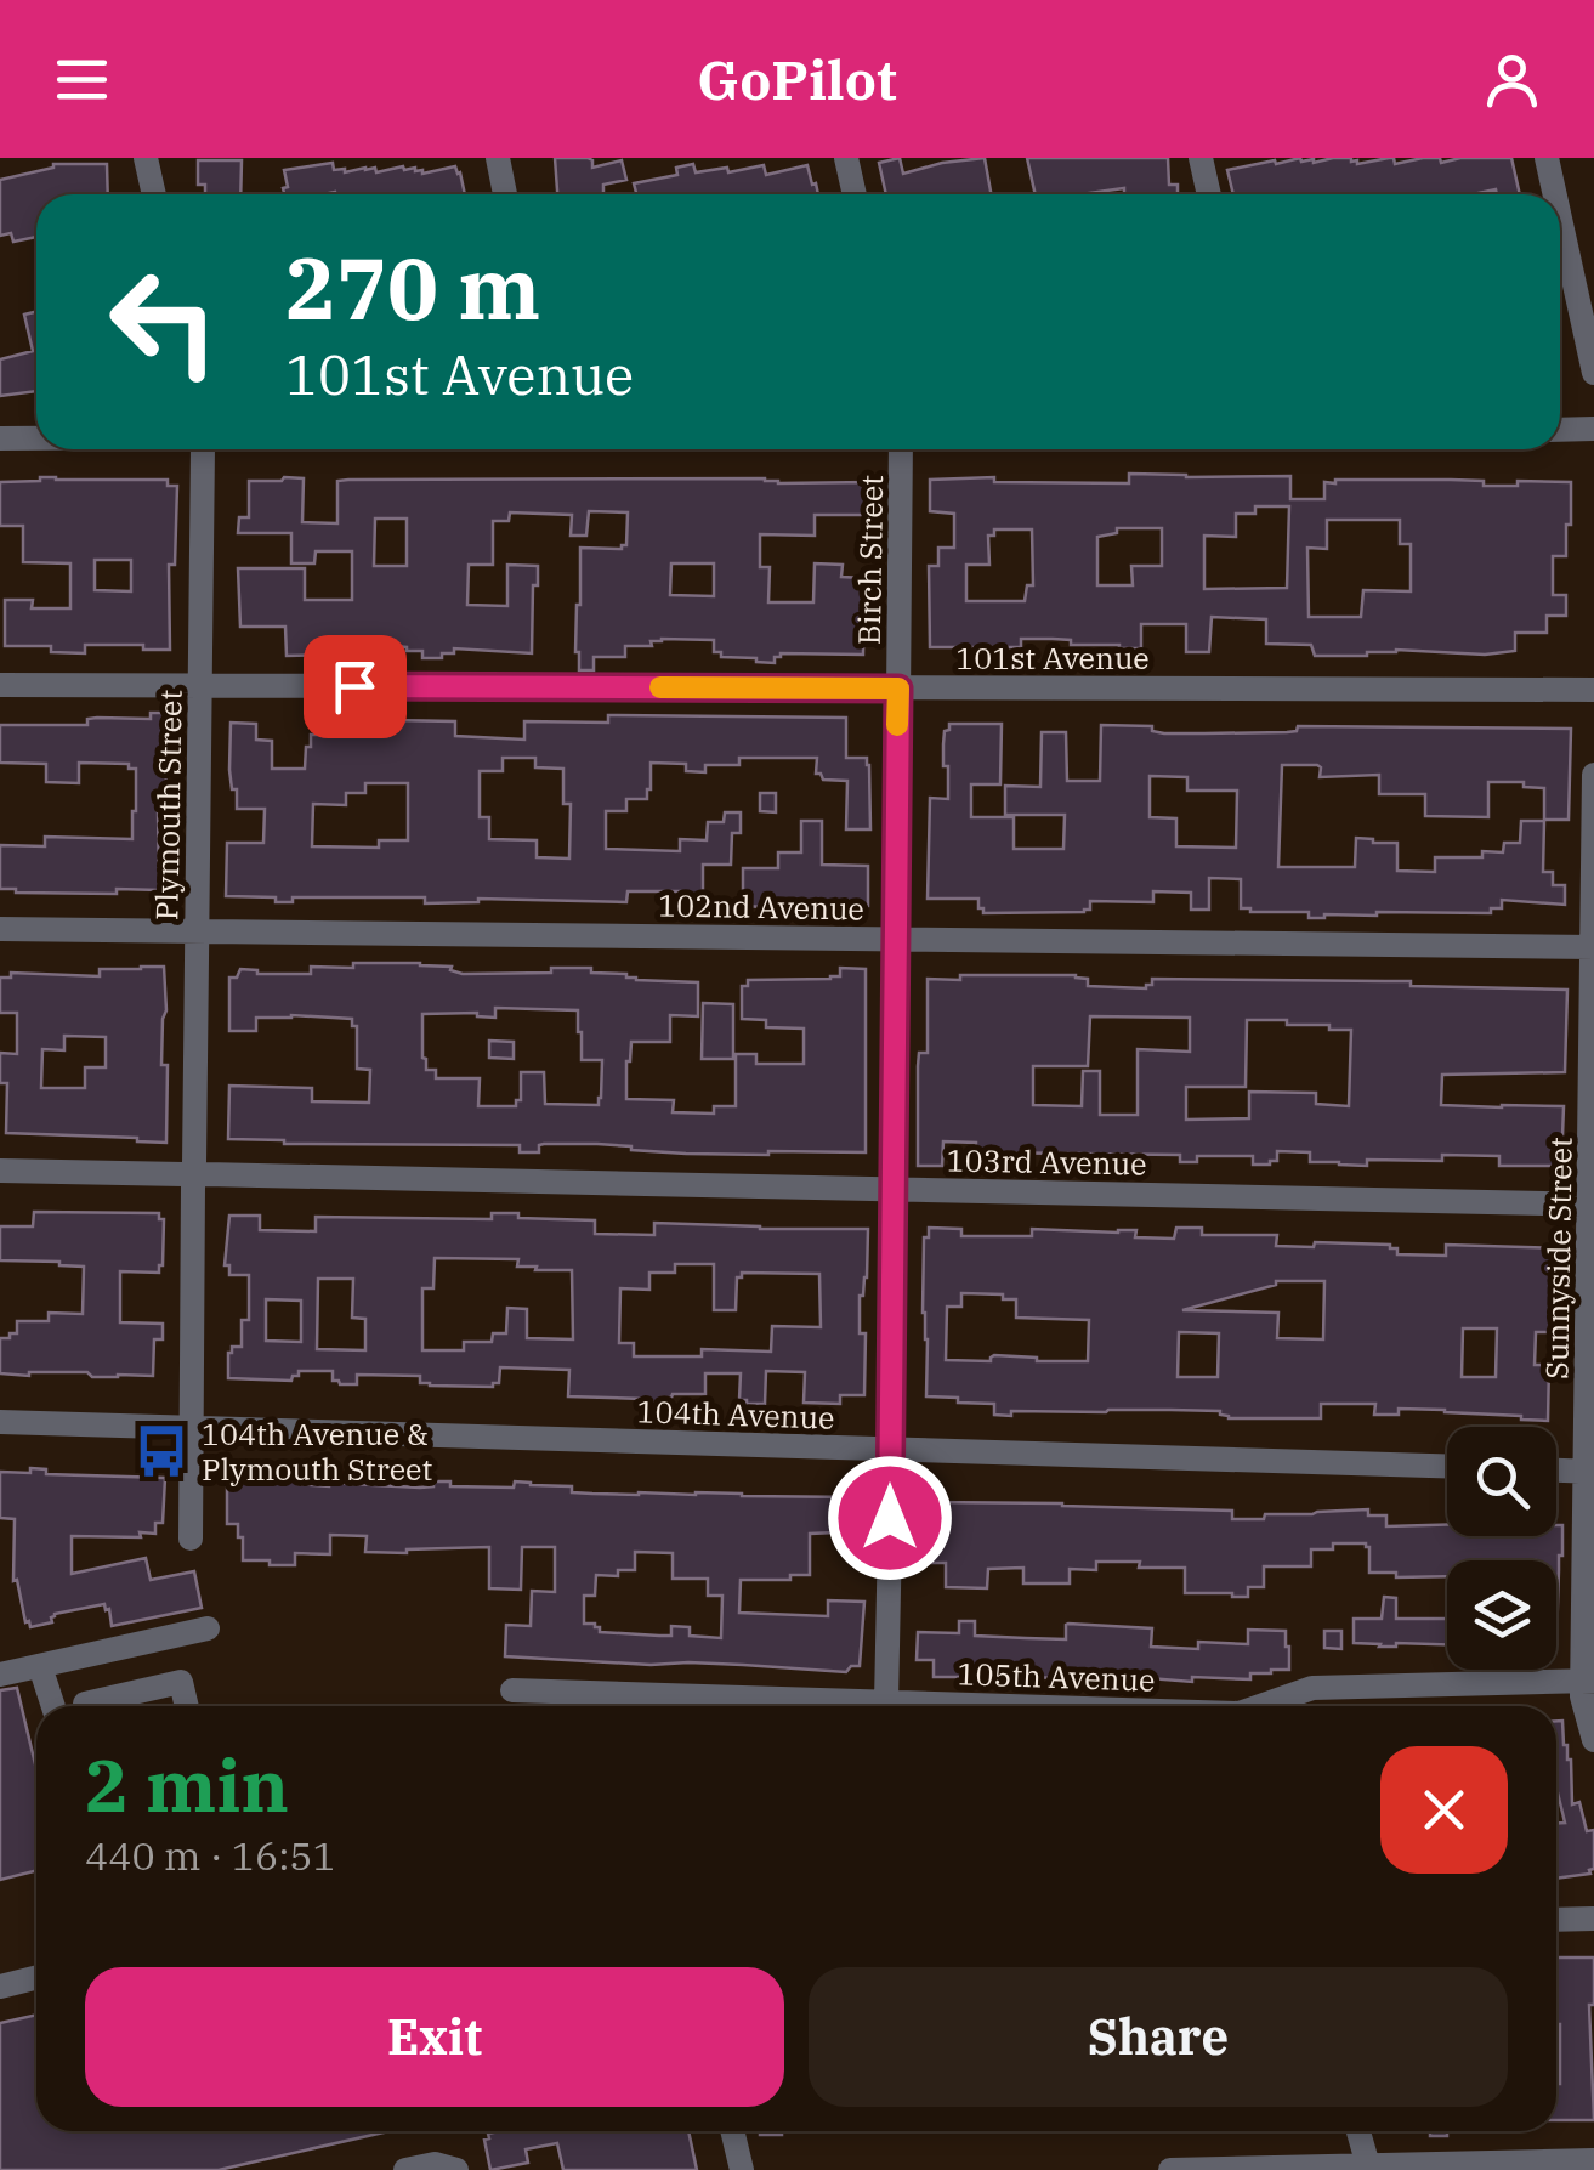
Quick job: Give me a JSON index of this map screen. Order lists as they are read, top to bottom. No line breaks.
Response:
{"streets":{"street":["Birch Street","101st Avenue","Plymouth Street","102nd Avenue","103rd Avenue","Sunnyside Street","104th Avenue","105th Avenue"]},"crossings":[["Birch Street","101st Avenue"],["Birch Street","102nd Avenue"],["Birch Street","103rd Avenue"],["Birch Street","104th Avenue"],["Birch Street","105th Avenue"],["101st Avenue","Plymouth Street"],["Plymouth Street","102nd Avenue"],["Plymouth Street","103rd Avenue"],["Plymouth Street","104th Avenue"],["102nd Avenue","Sunnyside Street"],["103rd Avenue","Sunnyside Street"],["Sunnyside Street","105th Avenue"]],"places":{"bus stop":["104th Avenue & Plymouth Street"]},"page":{"header":"GoPilot","turn":["270 m","101st Avenue"],"heading":["2 min","440 m · 16:51"],"buttons":["Exit","Share"]}}
